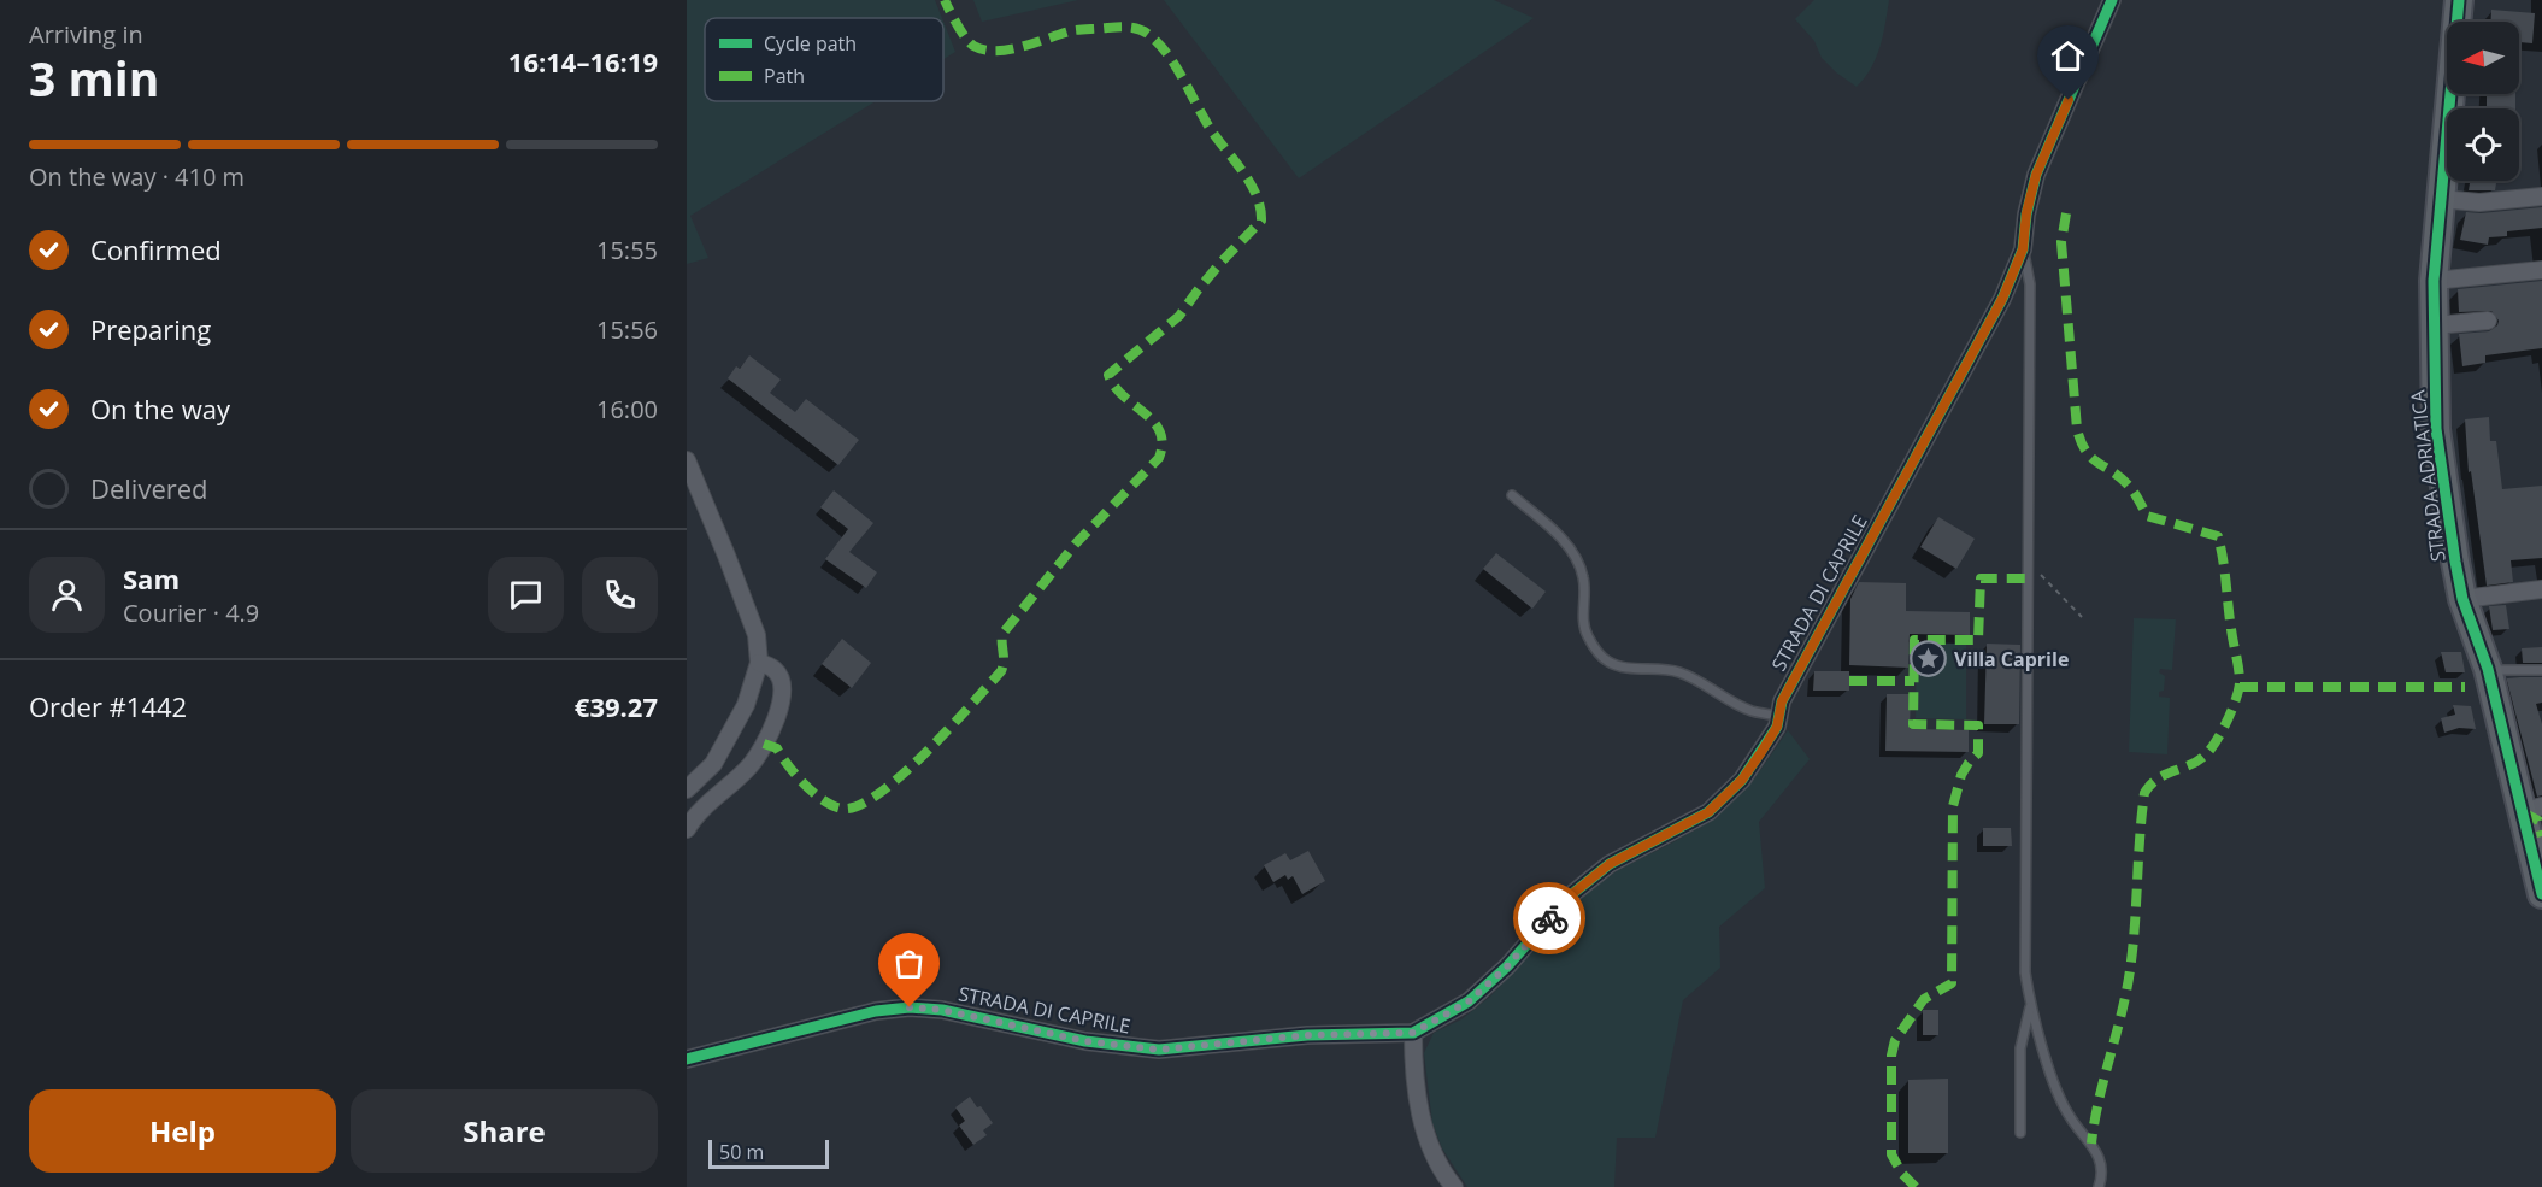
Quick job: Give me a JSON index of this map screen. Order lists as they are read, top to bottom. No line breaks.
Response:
{"streets":{"main road":["STRADA ADRIATICA"],"street":["STRADA DI CAPRILE"]},"places":{"place":["Villa Caprile"]},"legend":["Cycle path","Path"],"scale_bar":"50 m","north":"left","page":{"heading":["3 min","Arriving in","16:14–16:19"],"panel":["Sam","Courier · 4.9","Order #1442","€39.27"],"bar":"On the way · 410 m","list":[["Confirmed","15:55"],["Preparing","15:56"],["On the way","16:00"],"Delivered"],"buttons":["Help","Share"],"scale":"50 m"}}
